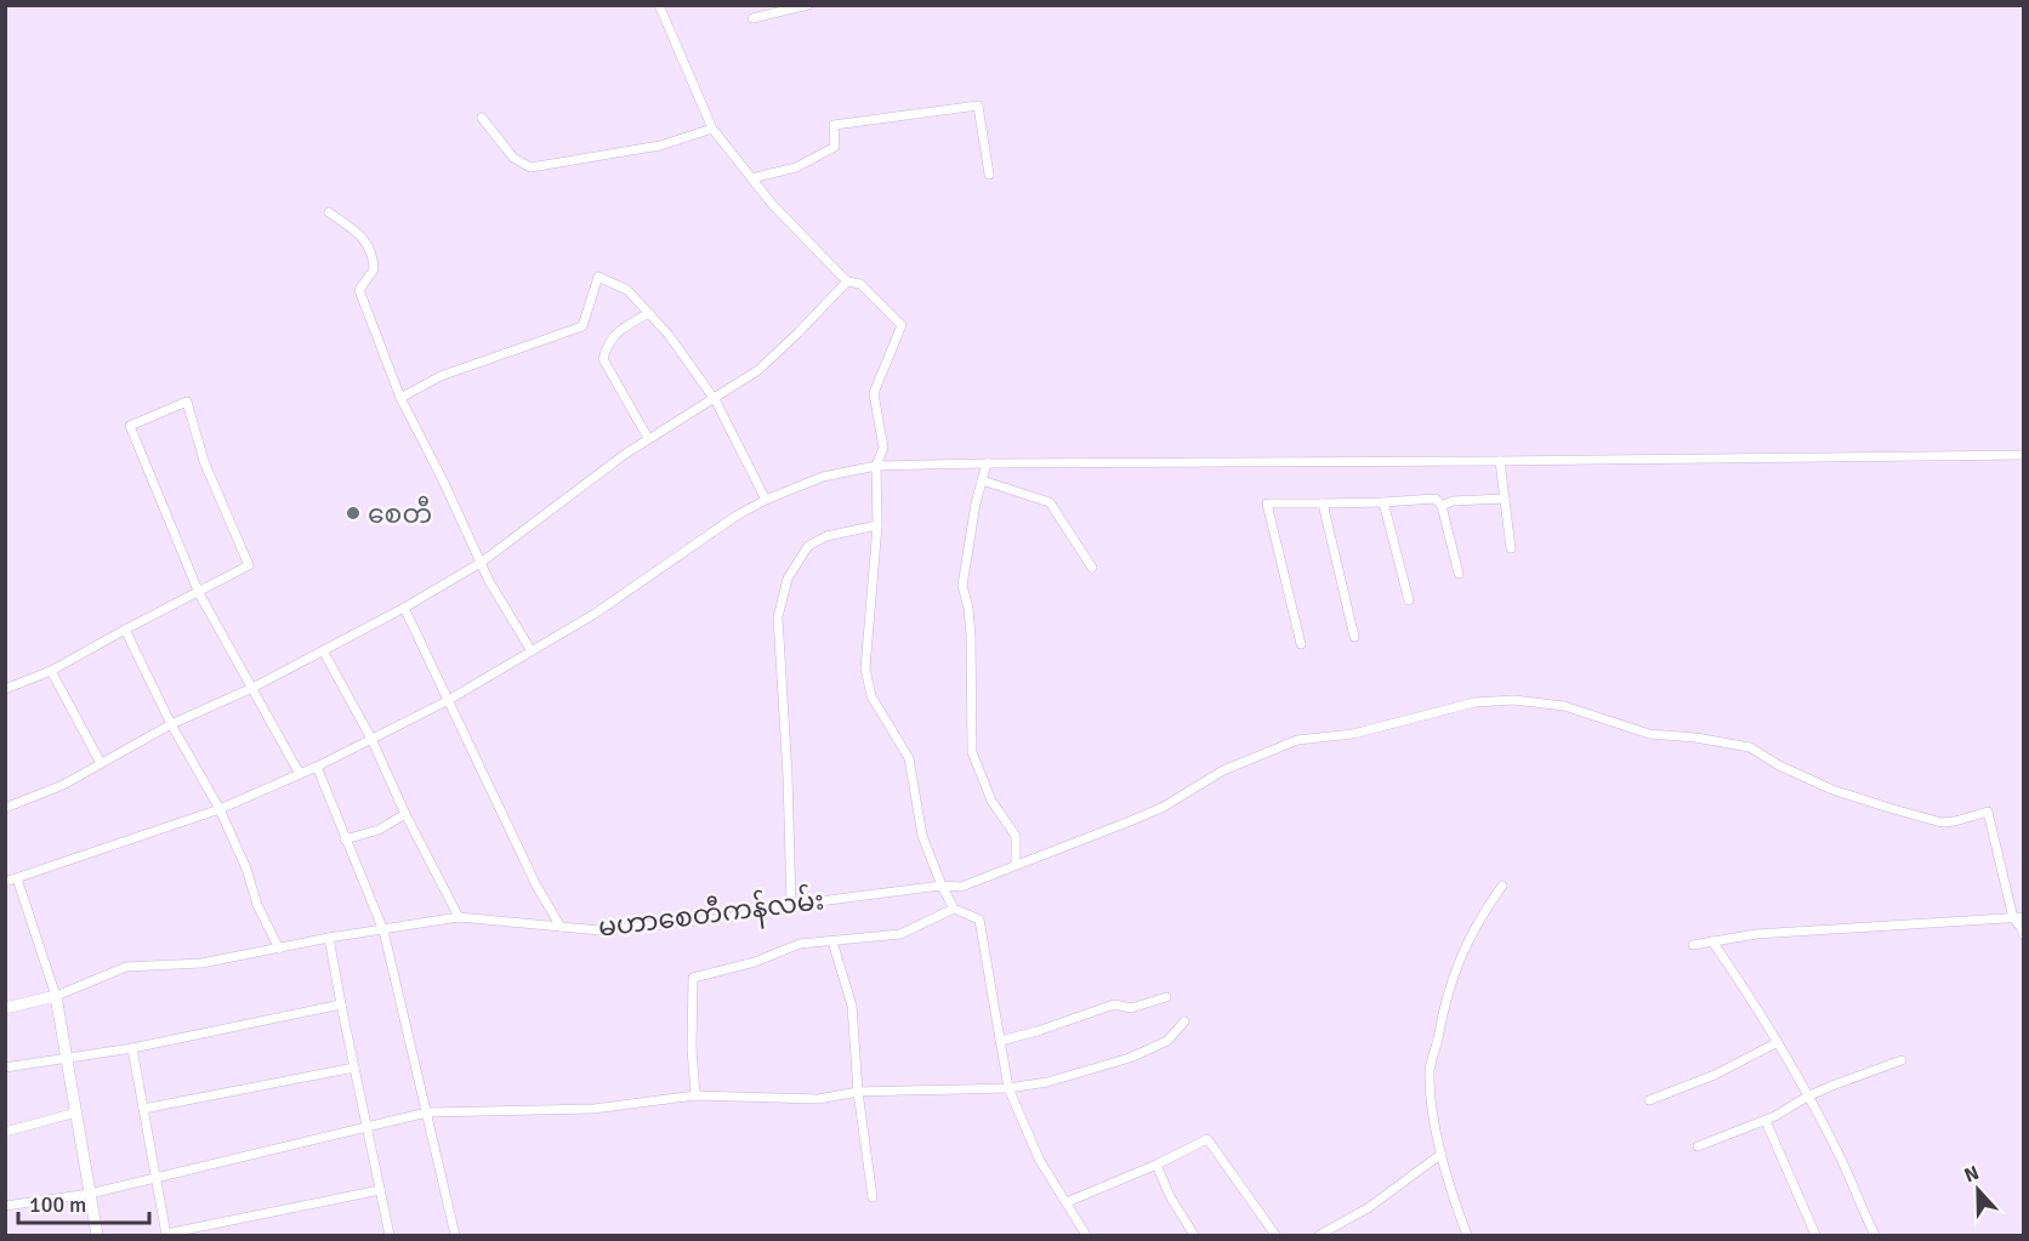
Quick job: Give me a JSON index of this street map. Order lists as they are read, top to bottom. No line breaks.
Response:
{"streets":{"street":["မဟာစေတီကန်လမ်း"]},"places":["စေတီ"],"scale_bar":"100 m","north":"top"}
